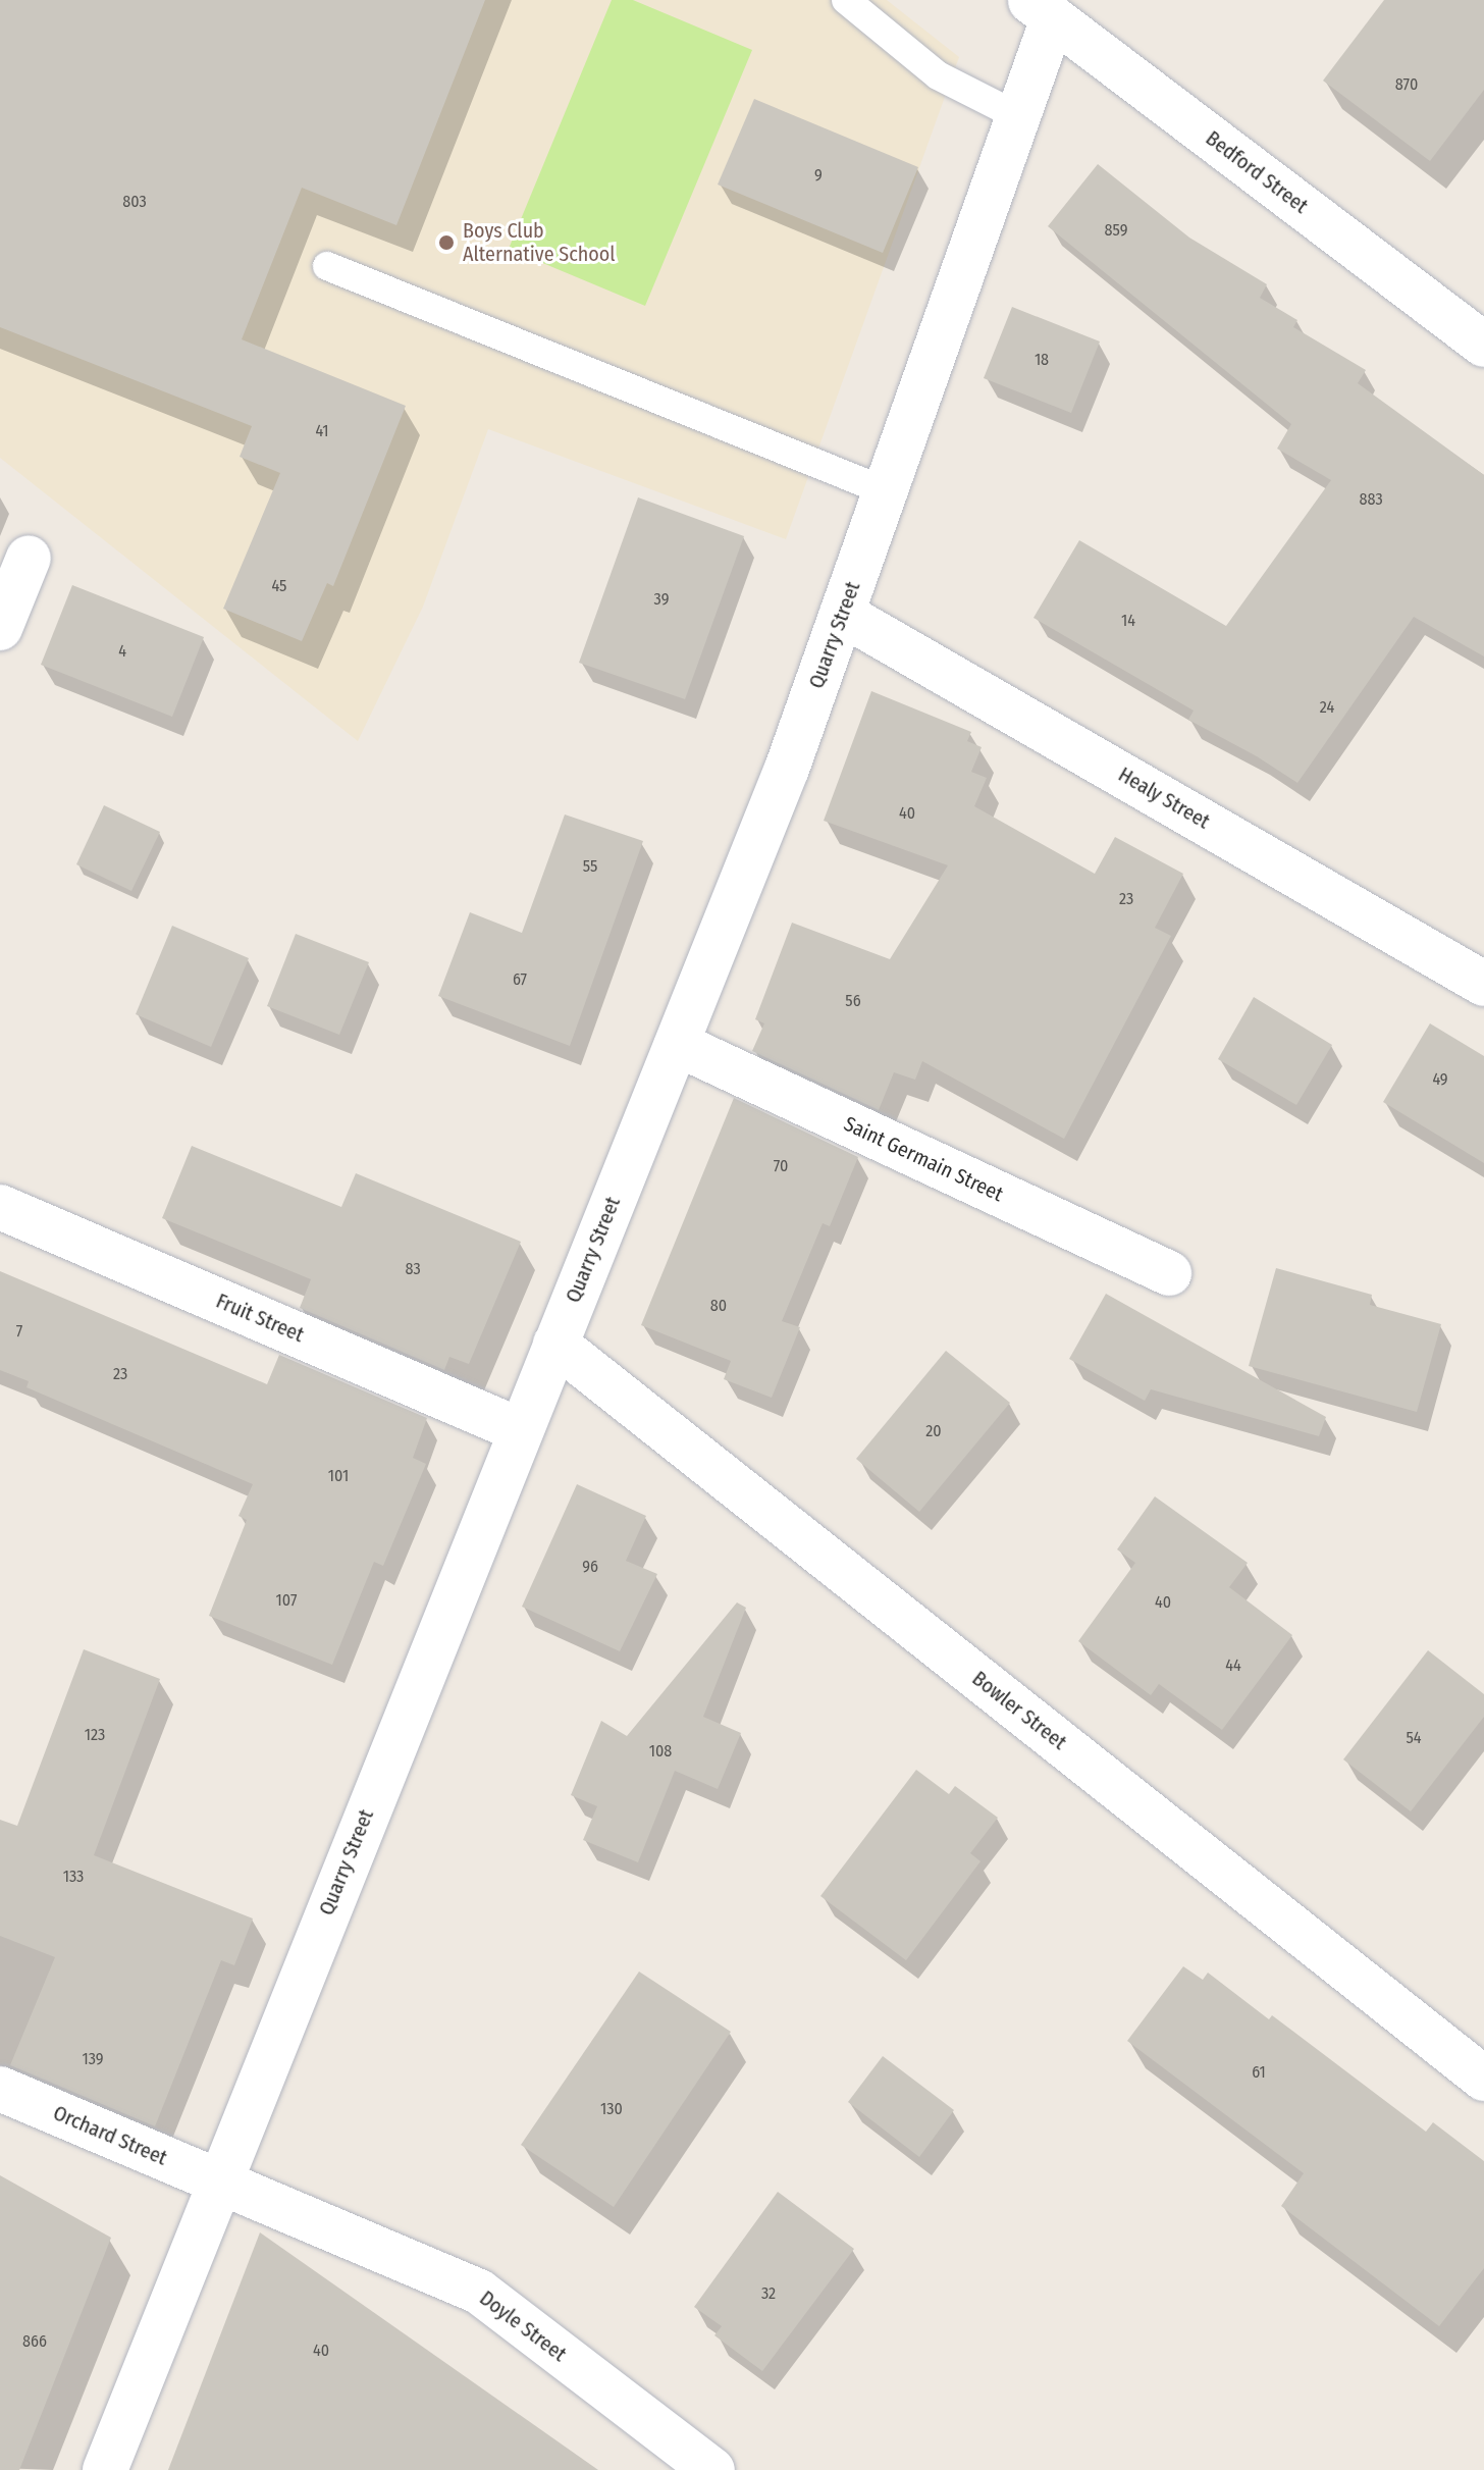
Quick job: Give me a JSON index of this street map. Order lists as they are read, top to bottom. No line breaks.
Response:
{"streets":{"street":["Bedford Street","Quarry Street","Healy Street","Saint Germain Street","Fruit Street","Bowler Street","Orchard Street","Doyle Street"]},"crossings":[["Bedford Street","Quarry Street"],["Quarry Street","Healy Street"],["Quarry Street","Saint Germain Street"],["Quarry Street","Fruit Street"],["Quarry Street","Bowler Street"],["Quarry Street","Orchard Street"],["Quarry Street","Doyle Street"],["Orchard Street","Doyle Street"]],"places":["Boys Club Alternative School"],"house_numbers":["870","9","803","859","18","41","883","45","39","14","4","24","40","55","23","67","56","49","70","83","80","7","23","20","101","96","107","40","44","123","54","108","133","139","61","130","32","866","40"]}
